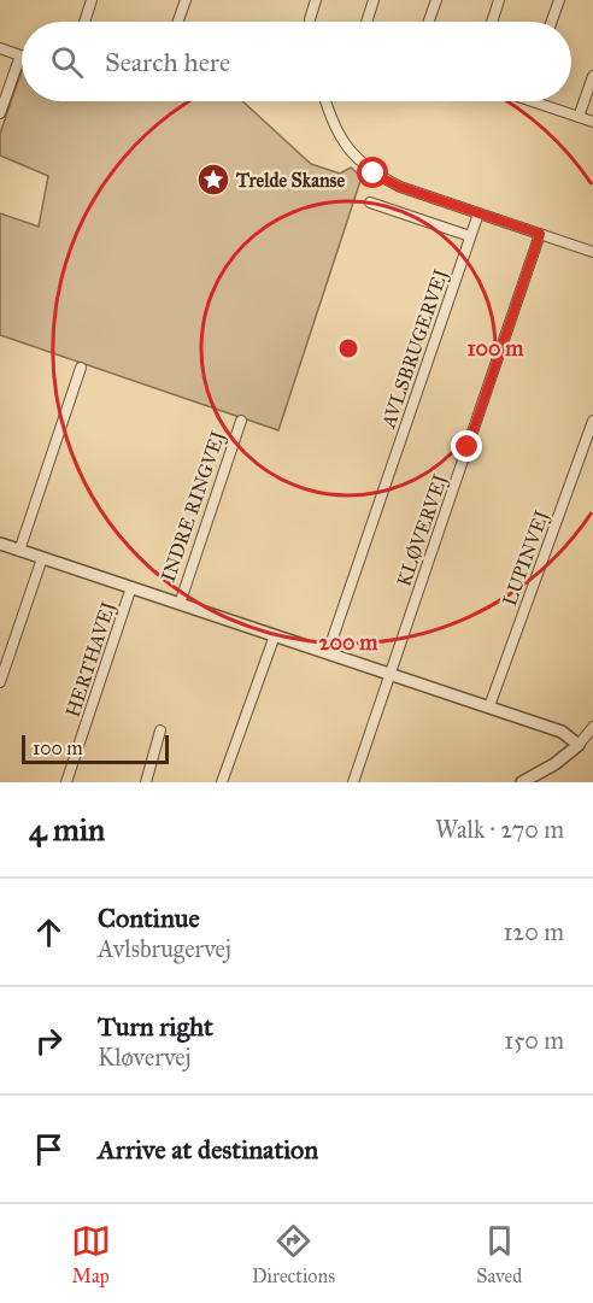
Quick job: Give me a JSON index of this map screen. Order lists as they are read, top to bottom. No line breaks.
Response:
{"streets":{"street":["AVLSBRUGERVEJ","INDRE RINGVEJ","KLØVERVEJ","LUPINVEJ","HERTHAVEJ"]},"crossings":[["AVLSBRUGERVEJ","INDRE RINGVEJ"],["INDRE RINGVEJ","KLØVERVEJ"],["INDRE RINGVEJ","LUPINVEJ"],["INDRE RINGVEJ","HERTHAVEJ"]],"places":{"place":["Trelde Skanse"]},"scale_bar":"100 m","page":{"search":"Search here","scale":"100 m","heading":["4 min","Walk · 270 m"],"list":[["Continue","Avlsbrugervej","120 m"],["Turn right","Kløvervej","150 m"],"Arrive at destination"],"nav":["Map","Directions","Saved"]},"rings":["100 m","200 m"]}
